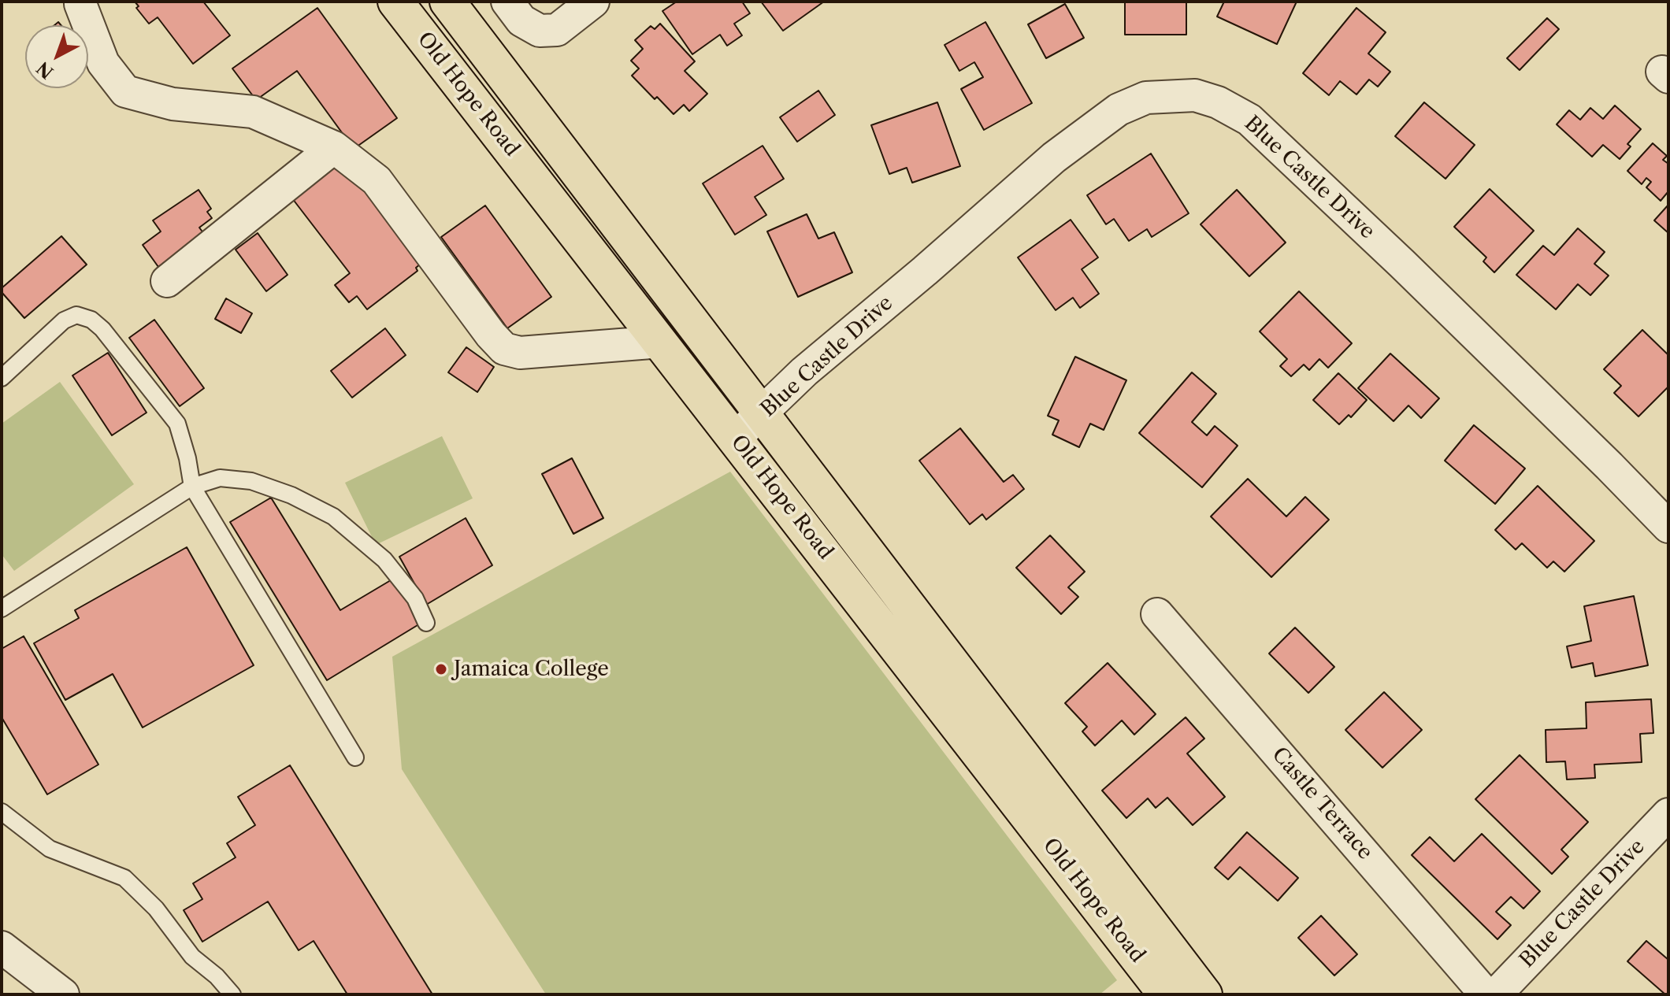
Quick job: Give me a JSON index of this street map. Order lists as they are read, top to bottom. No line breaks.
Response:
{"streets":{"main road":["Old Hope Road"],"street":["Blue Castle Drive","Castle Terrace"]},"crossings":[["Old Hope Road","Blue Castle Drive"]],"places":["Jamaica College"],"north":"bottom left"}
